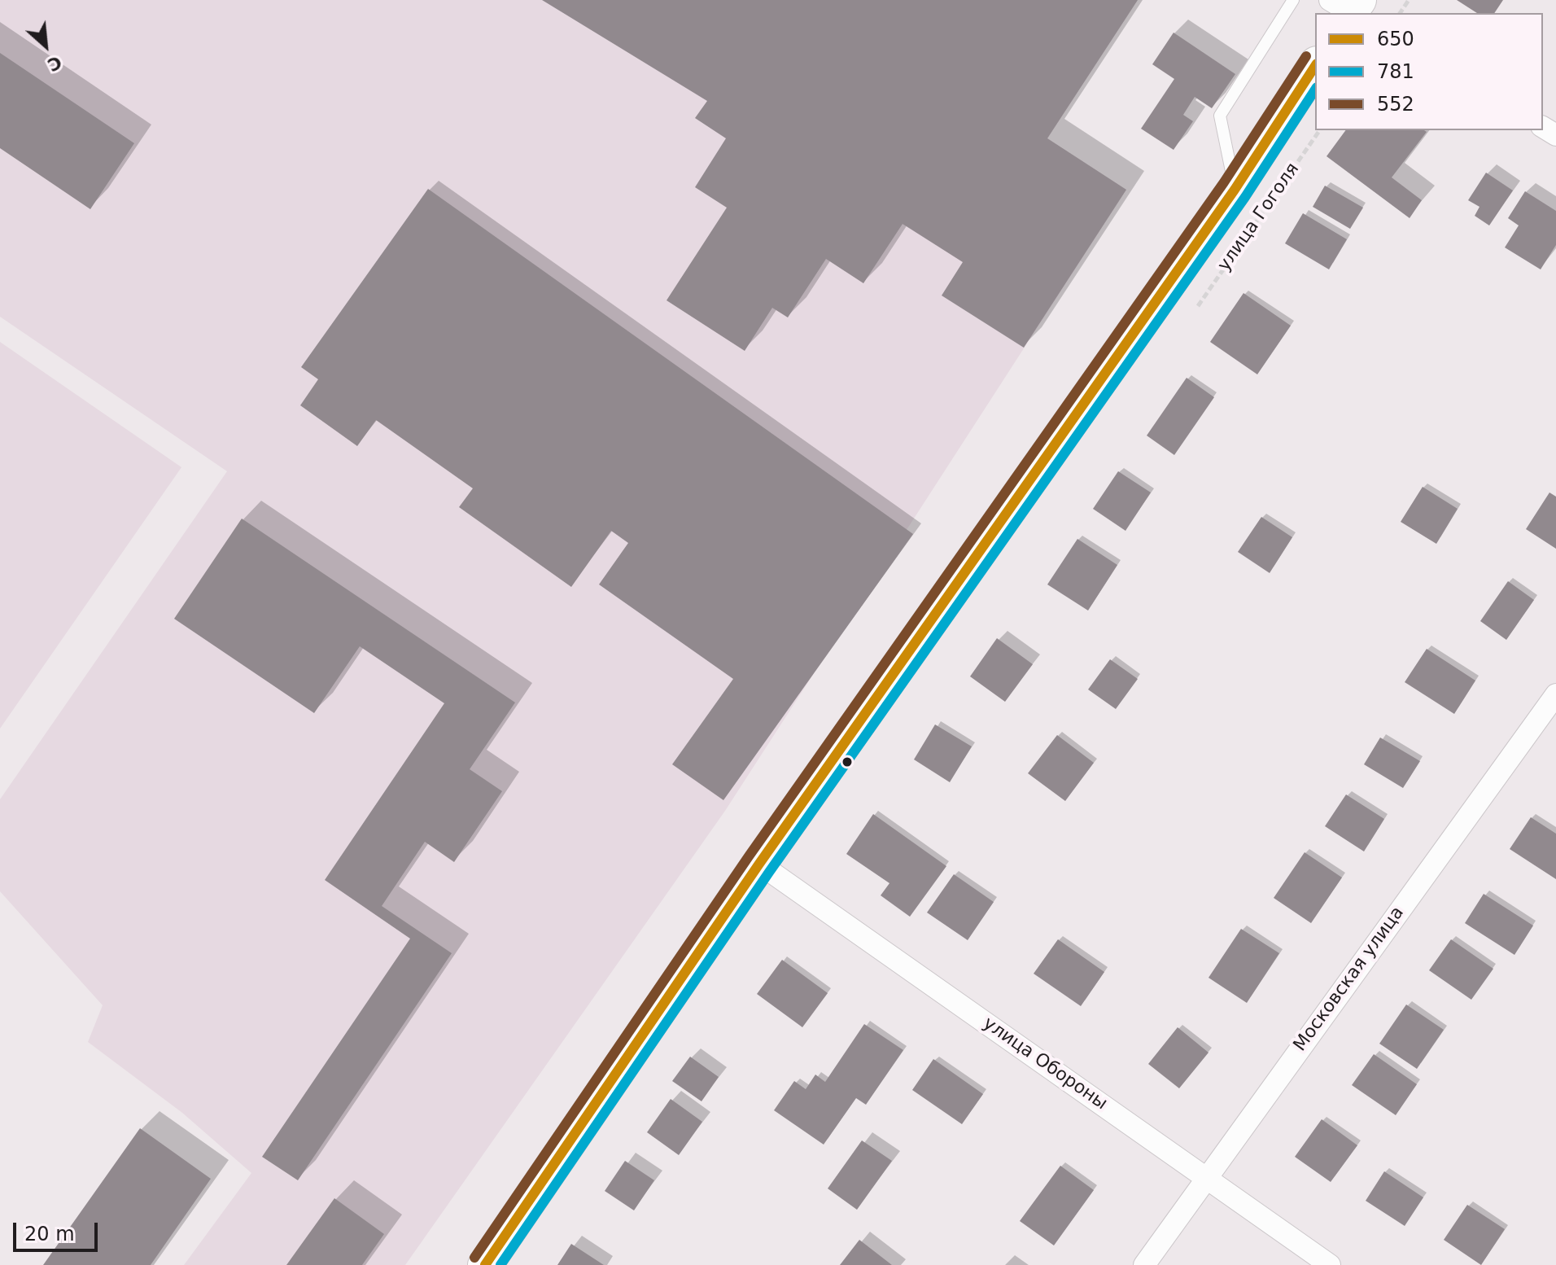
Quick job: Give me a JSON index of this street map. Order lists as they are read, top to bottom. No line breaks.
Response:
{"streets":{"main road":["улица Гоголя"],"street":["Московская улица","улица Обороны"]},"crossings":[["улица Гоголя","улица Обороны"],["Московская улица","улица Обороны"]],"lines":["transit line 552","transit line 650","transit line 781"],"legend":["650","781","552"],"scale_bar":"20 m","north":"bottom right"}
